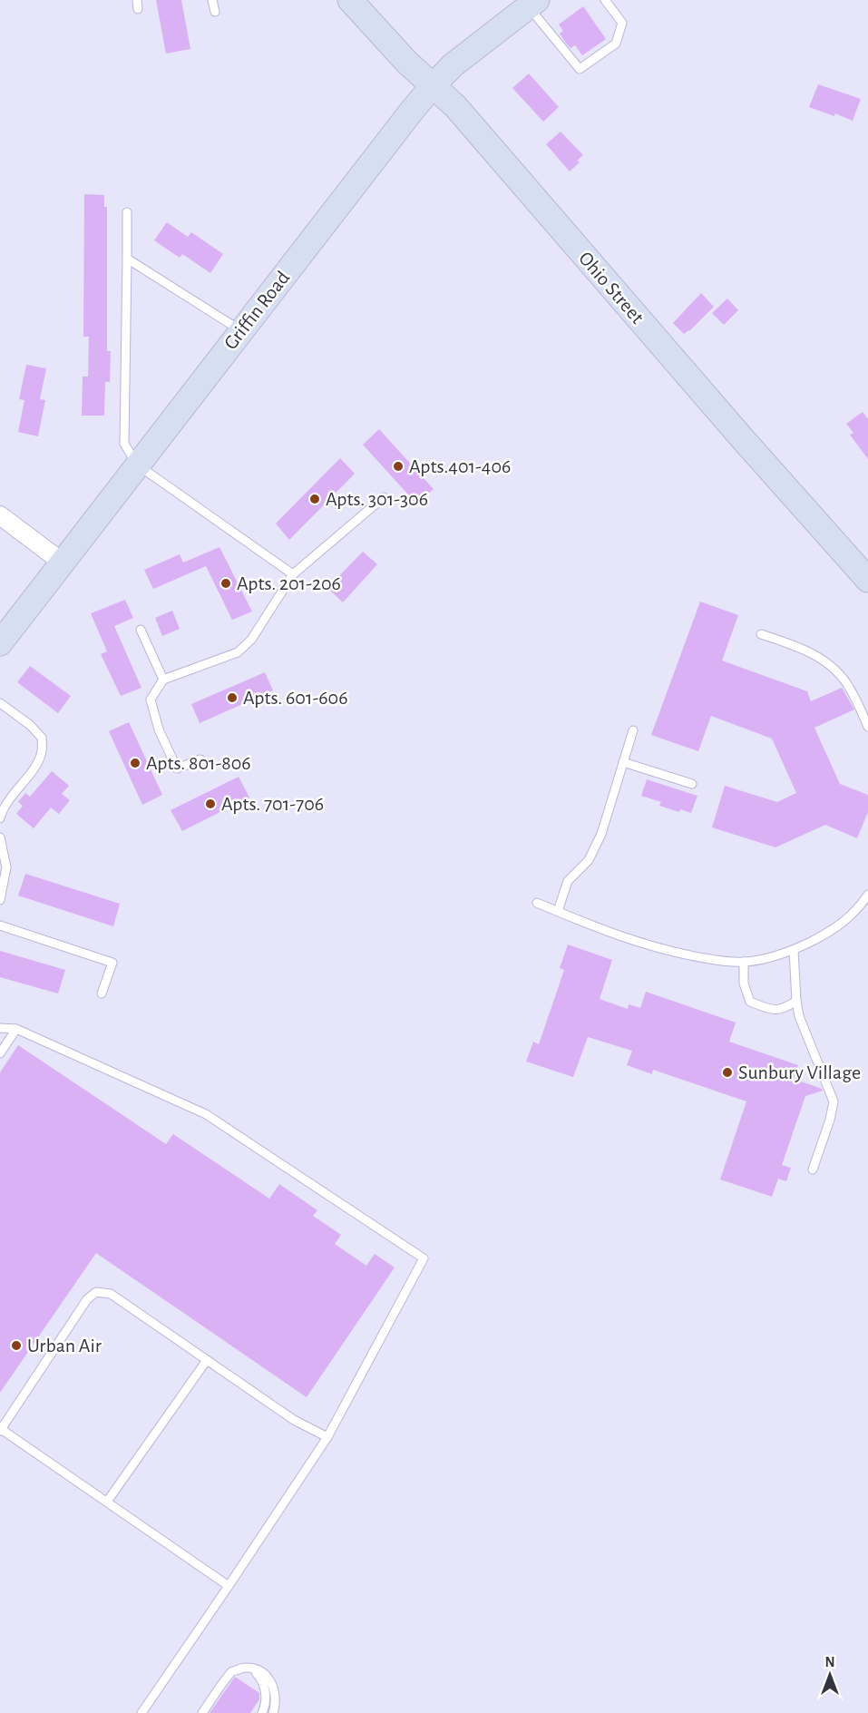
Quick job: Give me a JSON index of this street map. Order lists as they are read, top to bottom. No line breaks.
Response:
{"streets":{"main road":["Ohio Street","Griffin Road"]},"crossings":[["Ohio Street","Griffin Road"]],"places":["Apts.401-406","Apts. 301-306","Apts. 201-206","Apts. 601-606","Apts. 801-806","Apts. 701-706","Sunbury Village","Urban Air"],"north":"top"}
